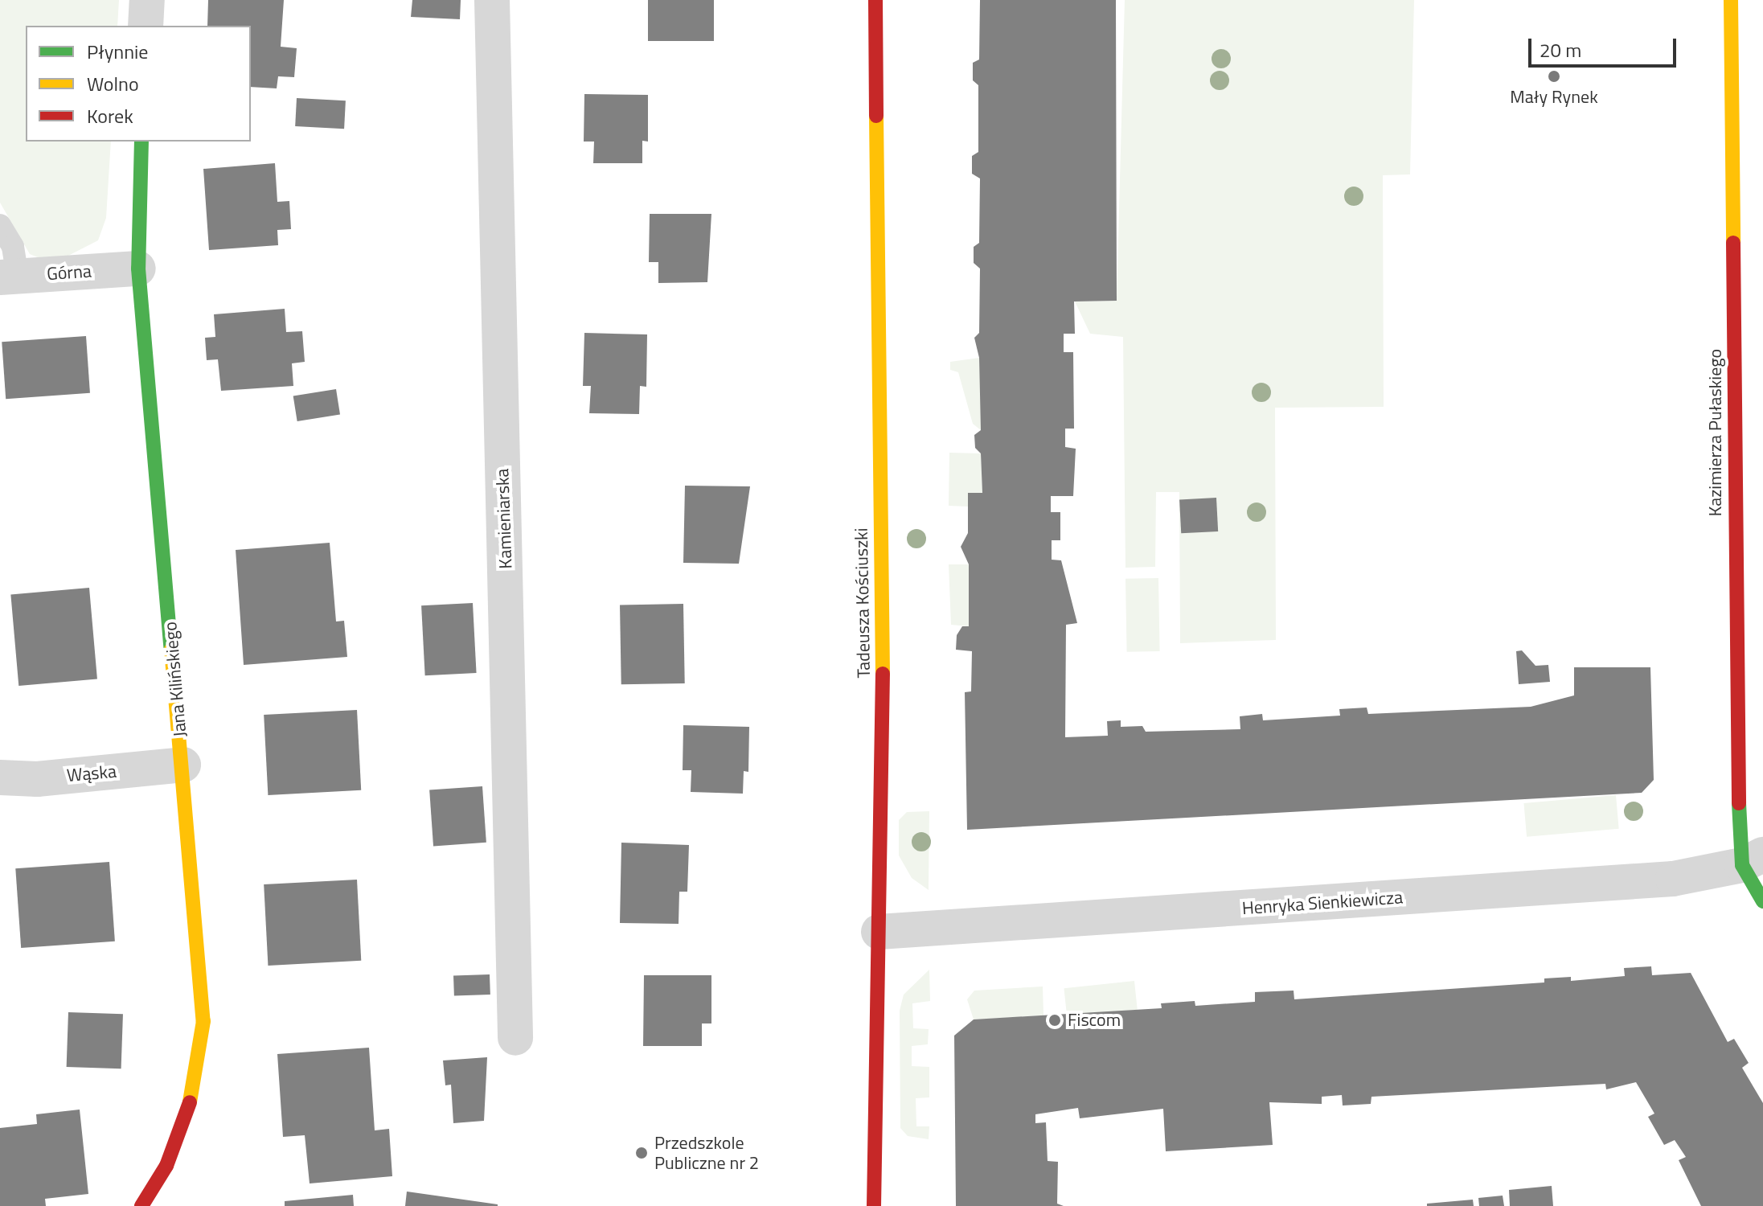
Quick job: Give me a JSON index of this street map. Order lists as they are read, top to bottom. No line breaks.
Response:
{"streets":{"street":["Górna","Kazimierza Pułaskiego","Kamieniarska","Tadeusza Kościuszki","Jana Kilińskiego","Wąska","Henryka Sienkiewicza"]},"crossings":[["Górna","Jana Kilińskiego"],["Kazimierza Pułaskiego","Henryka Sienkiewicza"],["Tadeusza Kościuszki","Henryka Sienkiewicza"],["Jana Kilińskiego","Wąska"]],"places":["Mały Rynek","Fiscom","Przedszkole Publiczne nr 2"],"legend":["Płynnie","Wolno","Korek"],"scale_bar":"20 m"}
